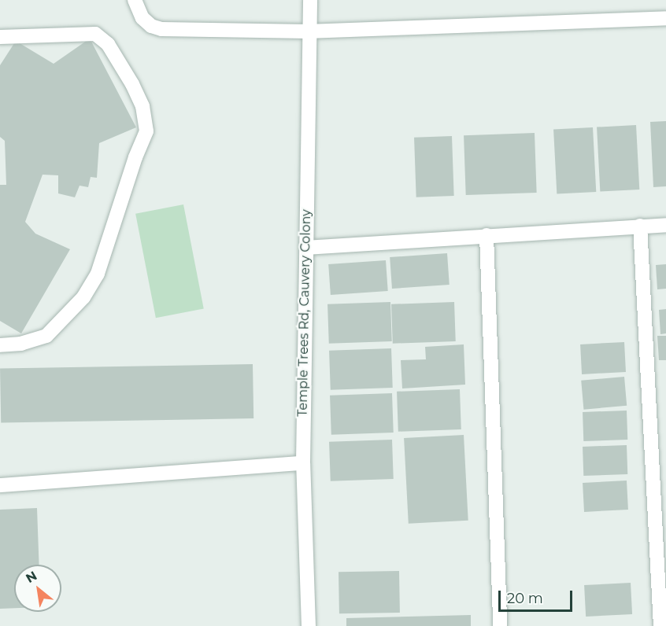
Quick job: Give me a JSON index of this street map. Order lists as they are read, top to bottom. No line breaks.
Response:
{"streets":{"street":["Temple Trees Rd, Cauvery Colony"]},"scale_bar":"20 m","north":"top left"}
